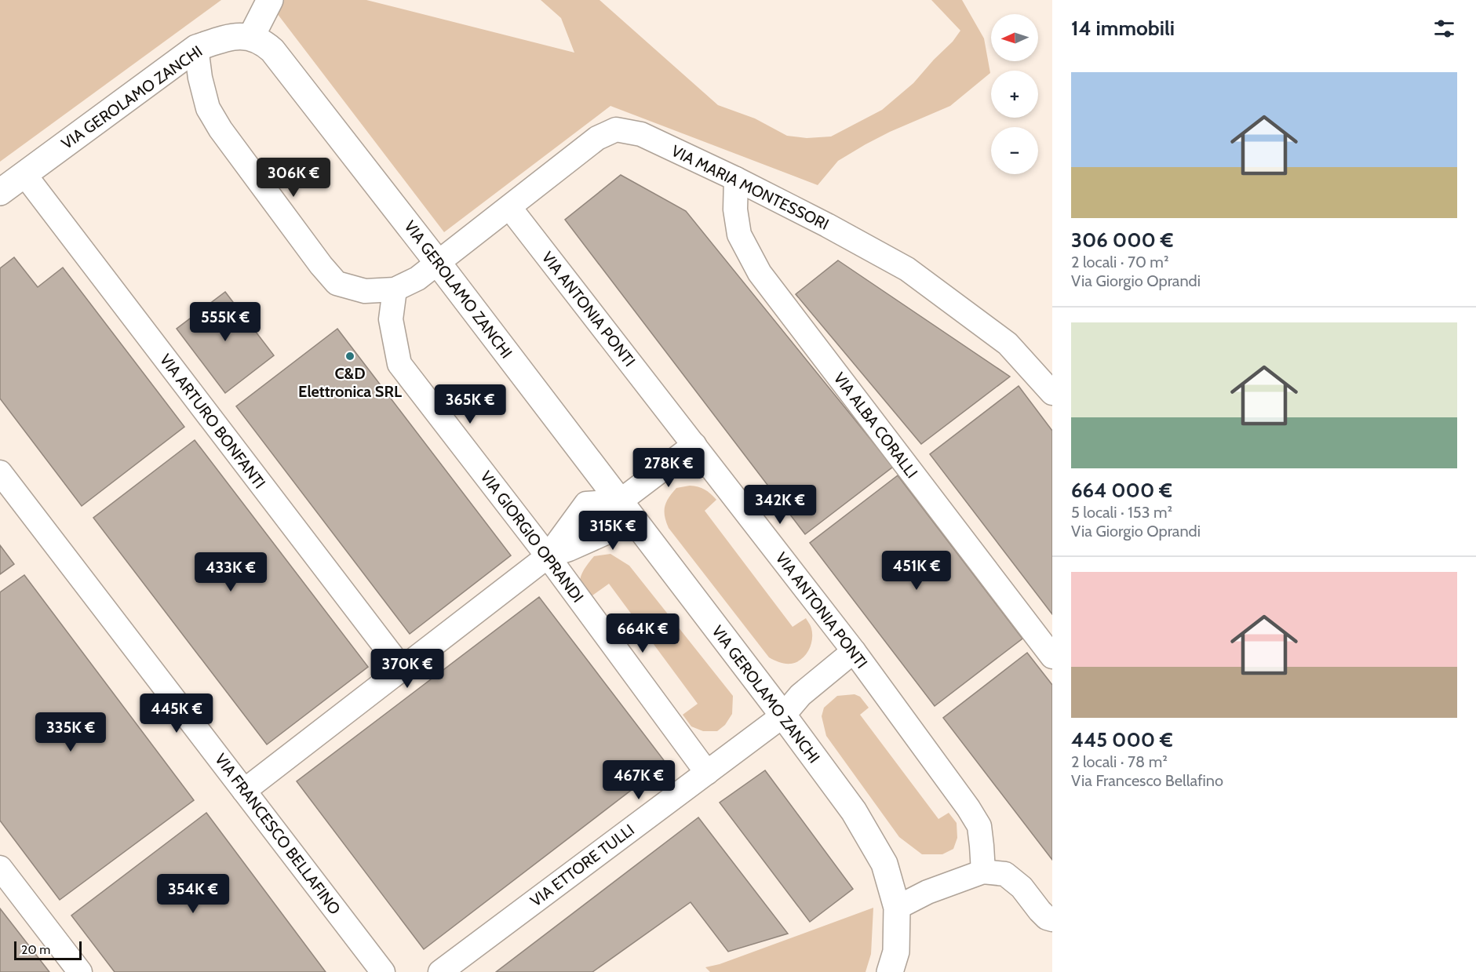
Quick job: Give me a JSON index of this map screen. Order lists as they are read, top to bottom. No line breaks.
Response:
{"streets":{"street":["VIA GEROLAMO ZANCHI","VIA MARIA MONTESSORI","VIA ANTONIA PONTI","VIA ARTURO BONFANTI","VIA ALBA CORALLI","VIA GIORGIO OPRANDI","VIA FRANCESCO BELLAFINO","VIA ETTORE TULLI"]},"crossings":[["VIA GEROLAMO ZANCHI","VIA MARIA MONTESSORI"],["VIA GEROLAMO ZANCHI","VIA ARTURO BONFANTI"],["VIA GEROLAMO ZANCHI","VIA ETTORE TULLI"],["VIA MARIA MONTESSORI","VIA ANTONIA PONTI"],["VIA MARIA MONTESSORI","VIA ALBA CORALLI"],["VIA ANTONIA PONTI","VIA ETTORE TULLI"],["VIA GIORGIO OPRANDI","VIA ETTORE TULLI"]],"places":["C&D Elettronica SRL"],"scale_bar":"20 m","north":"left","page":{"heading":"14 immobili","map_buttons":["+","−"],"list":[{"name":"306 000 €","note":"2 locali · 70 m² · Via Giorgio Oprandi"},{"name":"664 000 €","note":"5 locali · 153 m² · Via Giorgio Oprandi"},{"name":"445 000 €","note":"2 locali · 78 m² · Via Francesco Bellafino"}],"price":["306K €","555K €","365K €","278K €","342K €","315K €","451K €","433K €","664K €","370K €","445K €","335K €","467K €","354K €"],"scale":"20 m"}}
